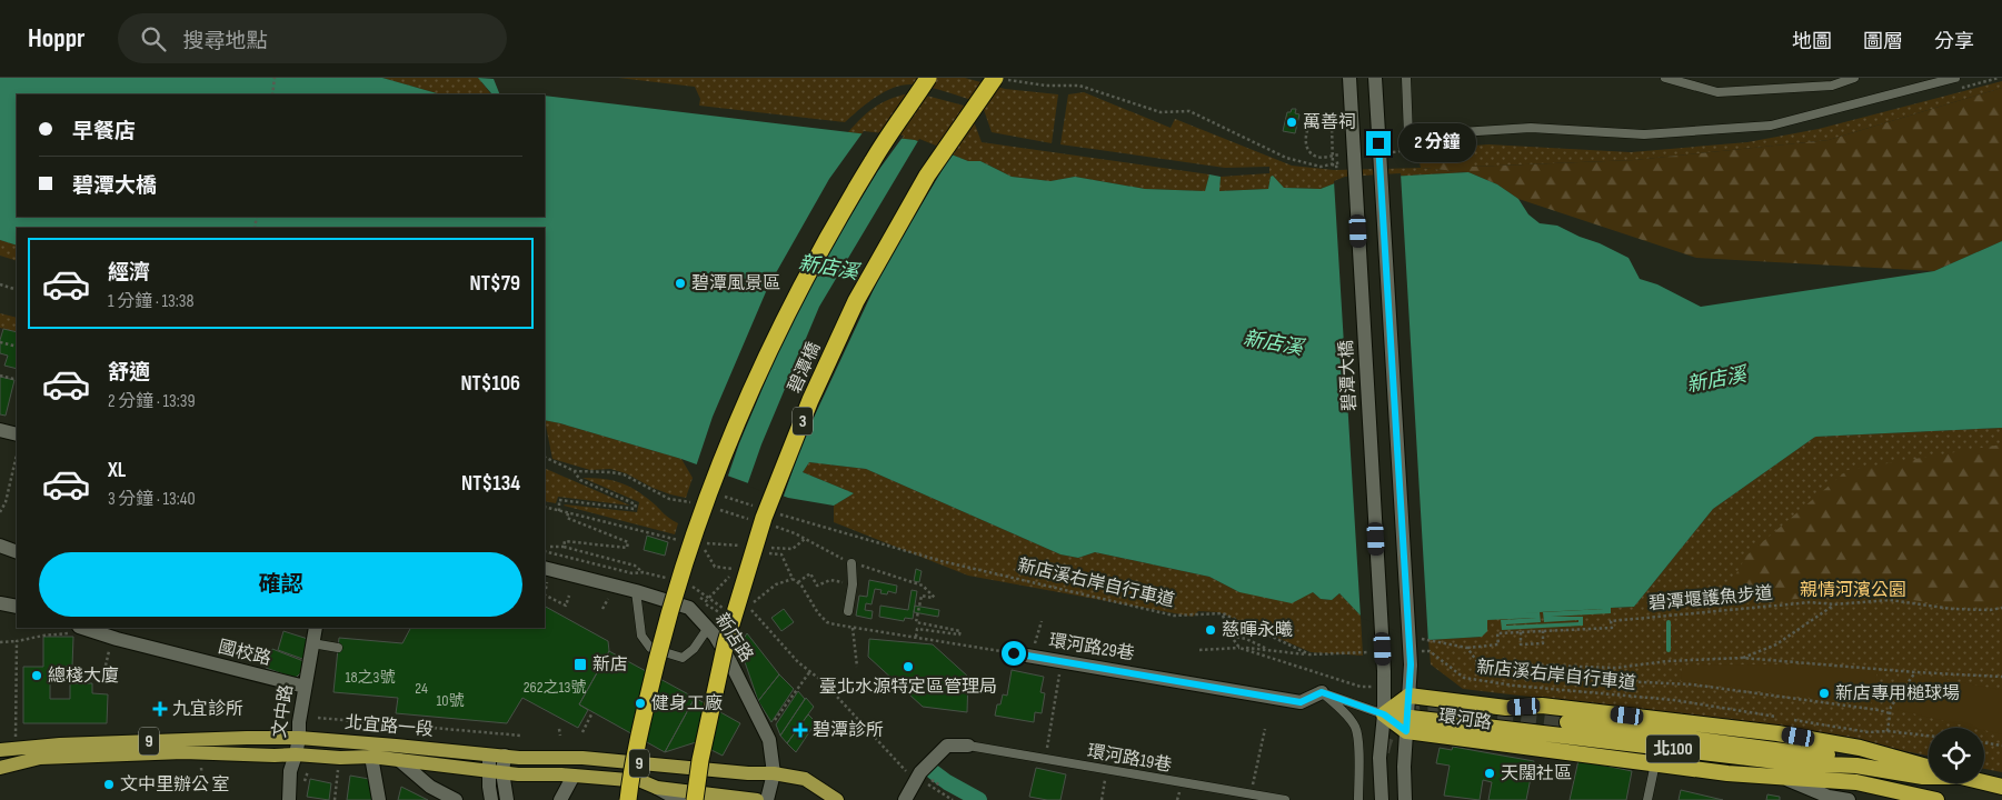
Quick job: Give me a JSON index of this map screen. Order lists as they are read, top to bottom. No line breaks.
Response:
{"streets":{"highway":["碧潭橋","3","環河路","北100"],"main road":["北宜路一段","9"],"street":["碧潭大橋","新店路","環河路29巷","國校路","文中路"],"lane":["環河路19巷"],"path":["新店溪右岸自行車道","碧潭堰護魚步道"]},"crossings":[["新店溪右岸自行車道","碧潭堰護魚步道"],["新店路","北宜路一段"],["新店路","9"],["國校路","文中路"],["文中路","北宜路一段"],["環河路","北100"],["北宜路一段","9"]],"water":["新店溪"],"parks":["親情河濱公園"],"places":{"other":["萬善祠","碧潭風景區","慈暉永曦","臺北水源特定區管理局","總棧大廈","新店專用槌球場","健身工廠","天闊社區","文中里辦公 室"],"transit":["新店"],"health":["九宜診所","碧潭診所"]},"house_numbers":["18之3號","262之13號","24","10號"],"page":{"header":"Hoppr","search":"搜尋地點","nav":["地圖","圖層","分享"],"banner":["早餐店","碧潭大橋"],"bubble":"2 分鐘","list":[{"name":"經濟","note":"1 分鐘 · 13:38","value":"NT$79"},{"name":"舒適","note":"2 分鐘 · 13:39","value":"NT$106"},{"name":"XL","note":"3 分鐘 · 13:40","value":"NT$134"}],"buttons":"確認"}}
